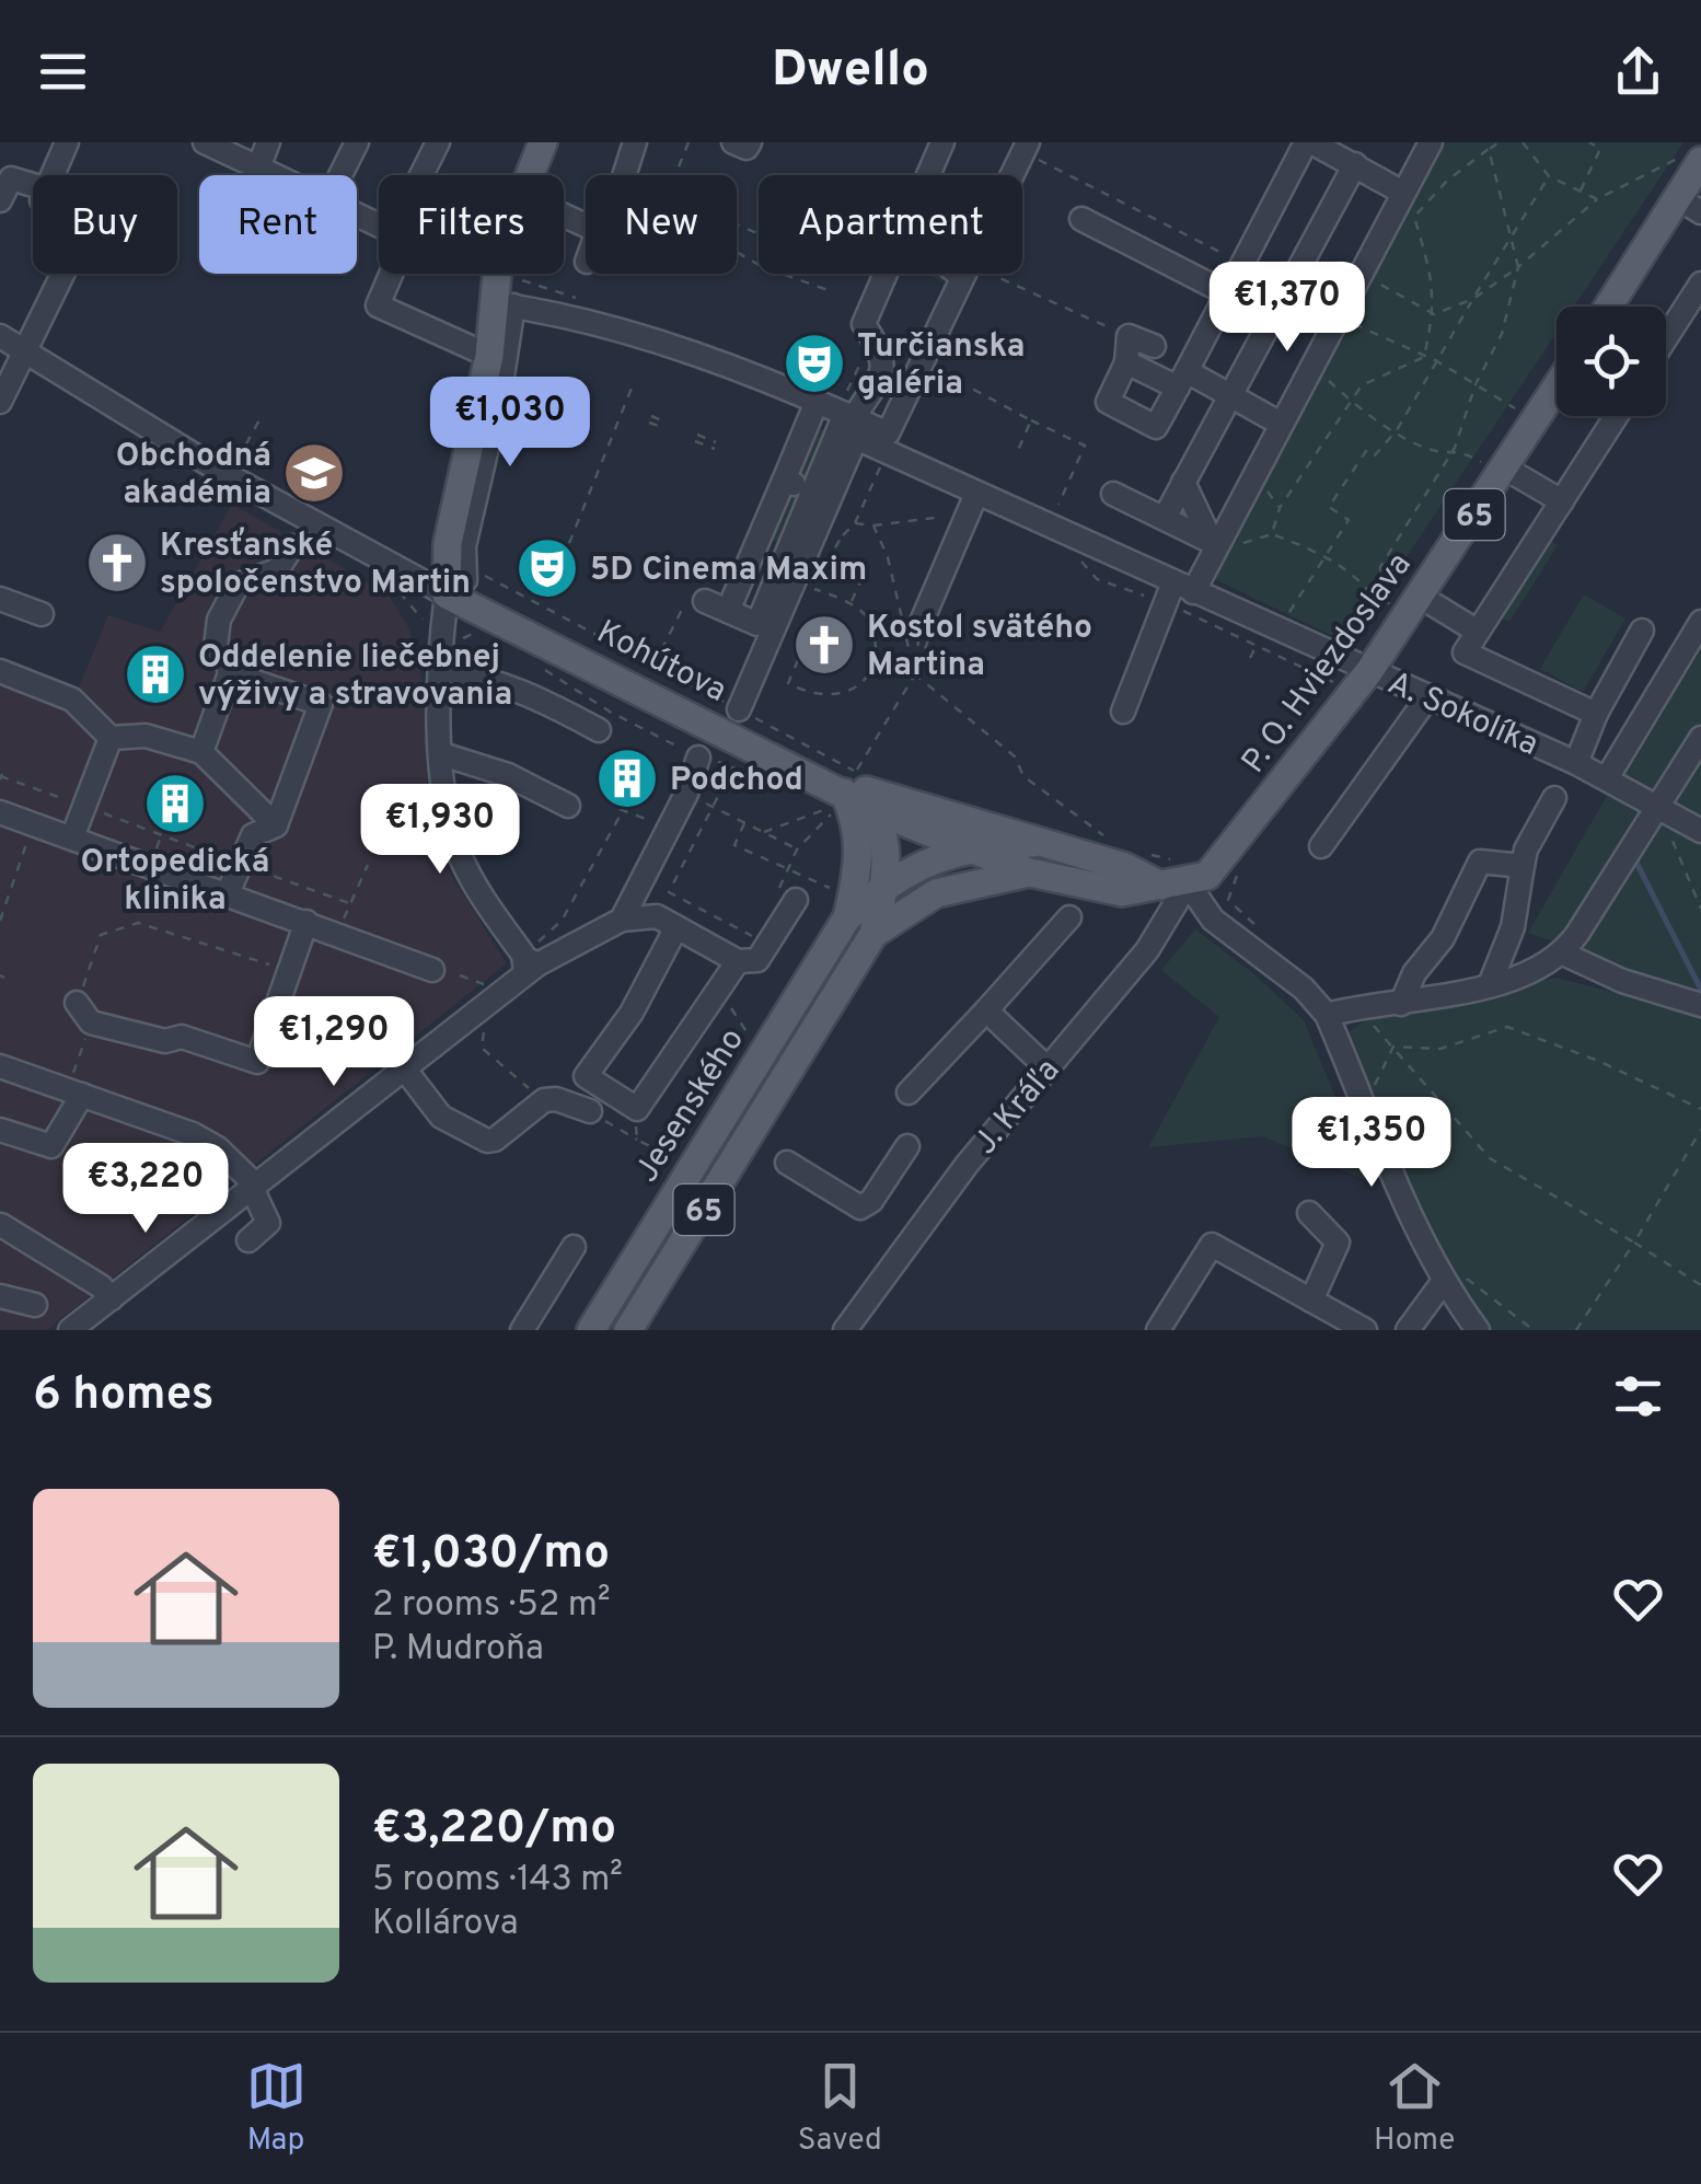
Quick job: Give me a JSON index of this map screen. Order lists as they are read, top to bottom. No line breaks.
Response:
{"streets":{"main road":["65","Kohútova","P. O. Hviezdoslava","Jesenského"],"street":["A. Sokolíka","J. Kráľa"]},"crossings":[["Kohútova","P. O. Hviezdoslava"],["Kohútova","Jesenského"],["Kohútova","J. Kráľa"],["P. O. Hviezdoslava","A. Sokolíka"],["P. O. Hviezdoslava","J. Kráľa"]],"places":{"theatre":["Turčianska galéria","5D Cinema Maxim"],"school or university":["Obchodná akadémia"],"church":["Kresťanské spoločenstvo Martin","Kostol svätého Martina"],"building":["Oddelenie liečebnej výživy a stravovania","Podchod","Ortopedická klinika"]},"page":{"header":"Dwello","chip":["Buy","Rent","Filters","New","Apartment"],"price":["€1,370","€1,030","€1,930","€1,290","€1,350","€3,220"],"heading":"6 homes","list":[{"name":"€1,030/mo","note":"2 rooms · 52 m² · P. Mudroňa"},{"name":"€3,220/mo","note":"5 rooms · 143 m² · Kollárova"}],"tabs":["Map","Saved","Home"]}}
